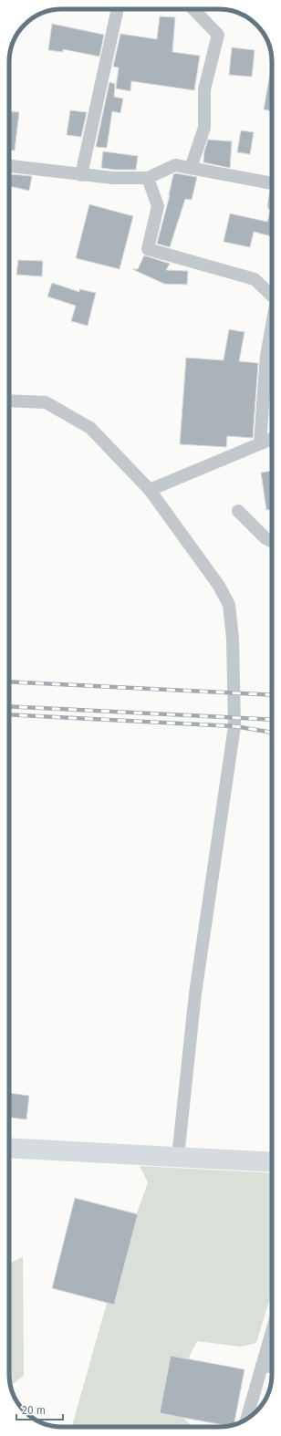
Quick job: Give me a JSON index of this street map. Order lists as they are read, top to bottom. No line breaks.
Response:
{"scale_bar":"20 m"}
